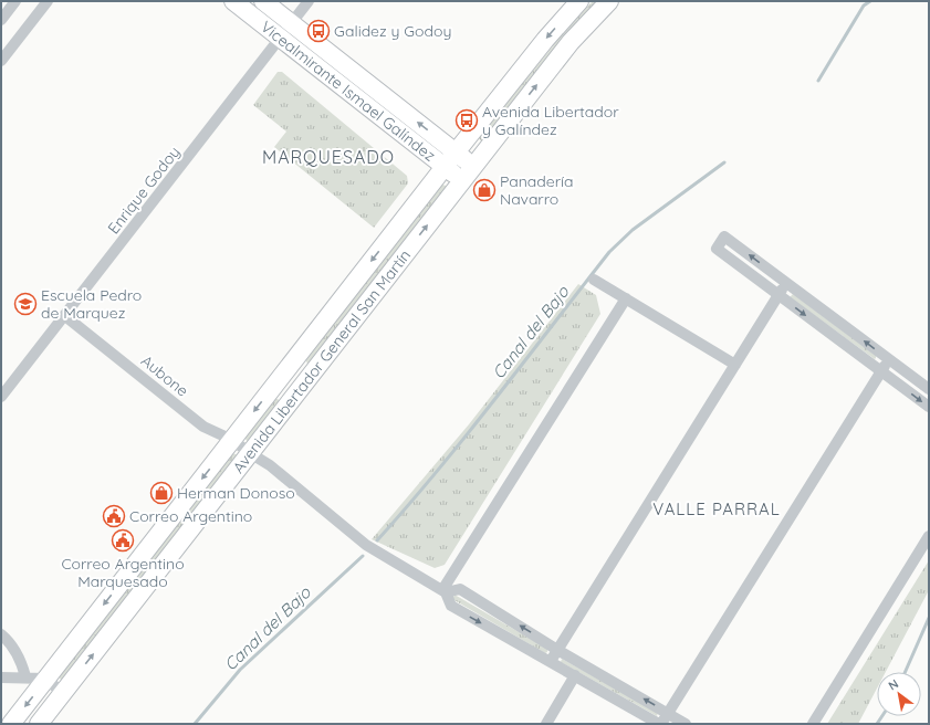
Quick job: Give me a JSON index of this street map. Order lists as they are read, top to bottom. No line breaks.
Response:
{"streets":{"main road":["Vicealmirante Ismael Galíndez","Avenida Libertador General San Martín"],"street":["Enrique Godoy","Aubone"]},"crossings":[["Vicealmirante Ismael Galíndez","Enrique Godoy"],["Vicealmirante Ismael Galíndez","Avenida Libertador General San Martín"],["Enrique Godoy","Aubone"],["Avenida Libertador General San Martín","Aubone"]],"districts":["MARQUESADO","VALLE PARRAL"],"water":["Canal del Bajo"],"places":{"bus stop":["Galidez y Godoy","Avenida Libertador y Galíndez"],"shop":["Panadería Navarro","Herman Donoso"],"school or university":["Escuela Pedro de Marquez"],"public building":["Correo Argentino","Correo Argentino Marquesado"]},"north":"top left"}
